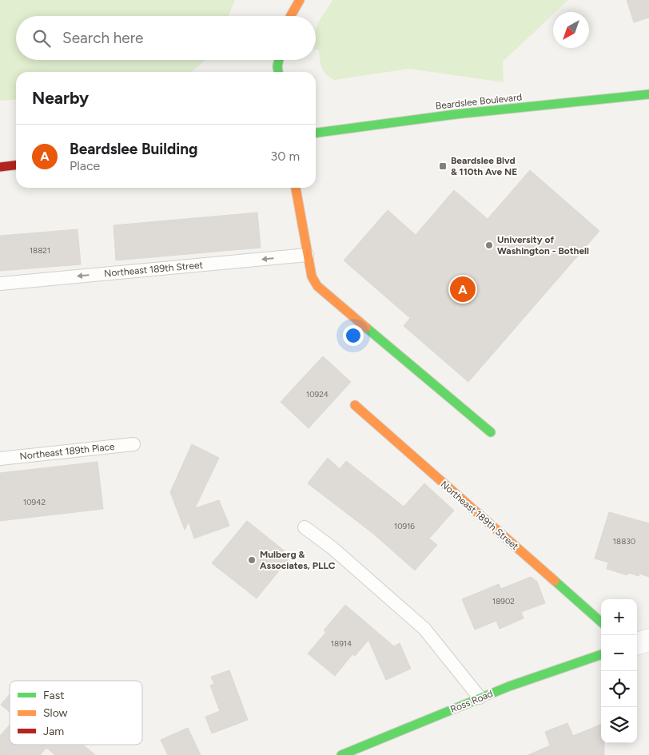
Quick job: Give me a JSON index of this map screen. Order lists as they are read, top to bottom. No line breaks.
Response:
{"streets":{"street":["Beardslee Boulevard","Northeast 189th Street","Ross Road"],"lane":["Northeast 189th Place"]},"one_way":["Northeast 189th Street"],"places":{"transit":["Beardslee Blvd & 110th Ave NE"],"other":["University of Washington - Bothell","Mulberg & Associates, PLLC"]},"house_numbers":["18821","10924","10942","10916","18830","18902","18914"],"legend":["Fast","Slow","Jam"],"north":"bottom left","page":{"search":"Search here","heading":"Nearby","list":[{"mark":"A","name":"Beardslee Building","note":"Place","value":"30 m"}],"pins":"A","map_buttons":["+","−"]}}
